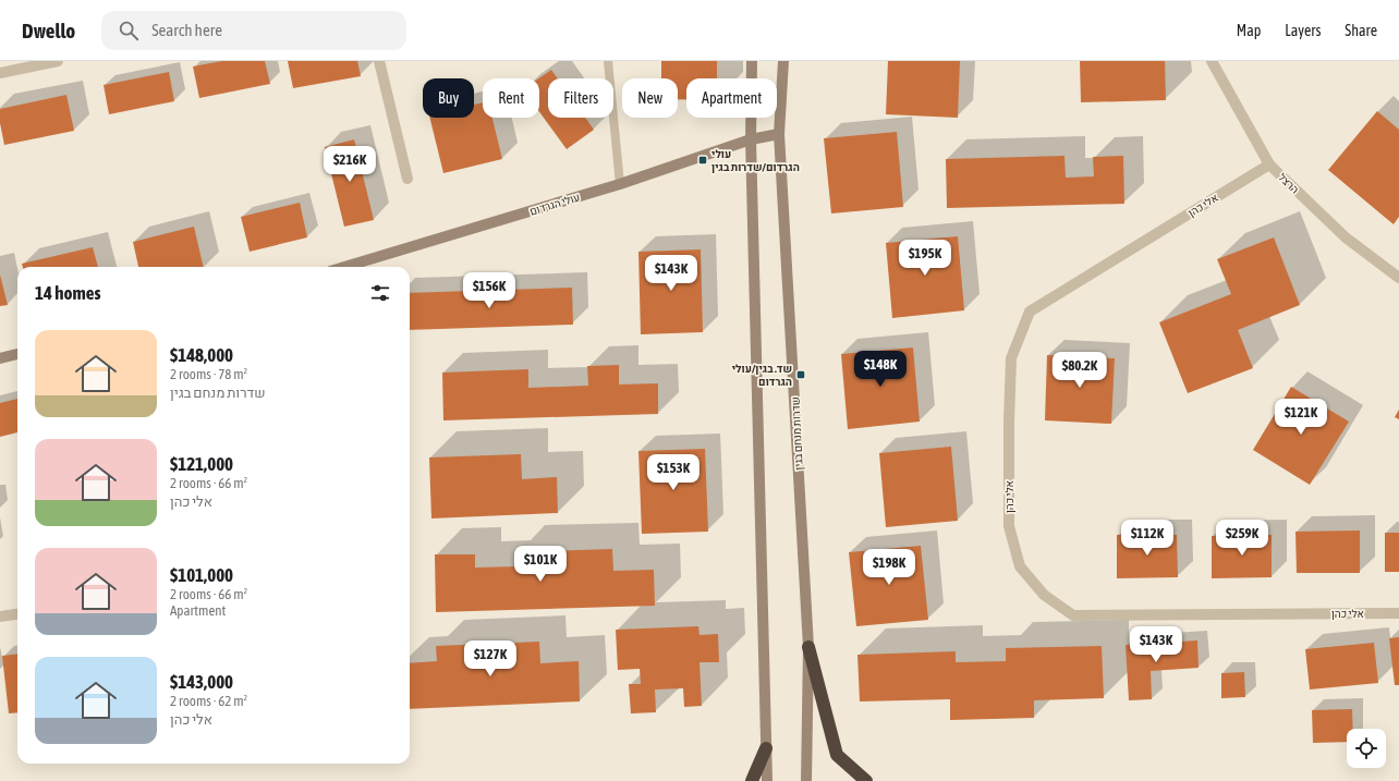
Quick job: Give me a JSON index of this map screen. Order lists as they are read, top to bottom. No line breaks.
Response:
{"streets":{"street":["הרצל","עולי הגרדום","אלי כהן","שדרות מנחם בגין"]},"crossings":[["הרצל","אלי כהן"],["עולי הגרדום","שדרות מנחם בגין"]],"places":{"transit":["עולי הגרדום/שדרות בגין","שד. בגין/עולי הגרדום"]},"page":{"header":"Dwello","search":"Search here","nav":["Map","Layers","Share"],"chip":["Buy","Rent","Filters","New","Apartment"],"price":["$216K","$195K","$143K","$156K","$148K","$80.2K","$121K","$153K","$112K","$259K","$101K","$198K","$143K","$127K"],"heading":"14 homes","list":[{"name":"$148,000","note":"2 rooms · 78 m² · שדרות מנחם בגין"},{"name":"$121,000","note":"2 rooms · 66 m² · אלי כהן"},{"name":"$101,000","note":"2 rooms · 66 m² · Apartment"},{"name":"$143,000","note":"2 rooms · 62 m² · אלי כהן"}]}}
